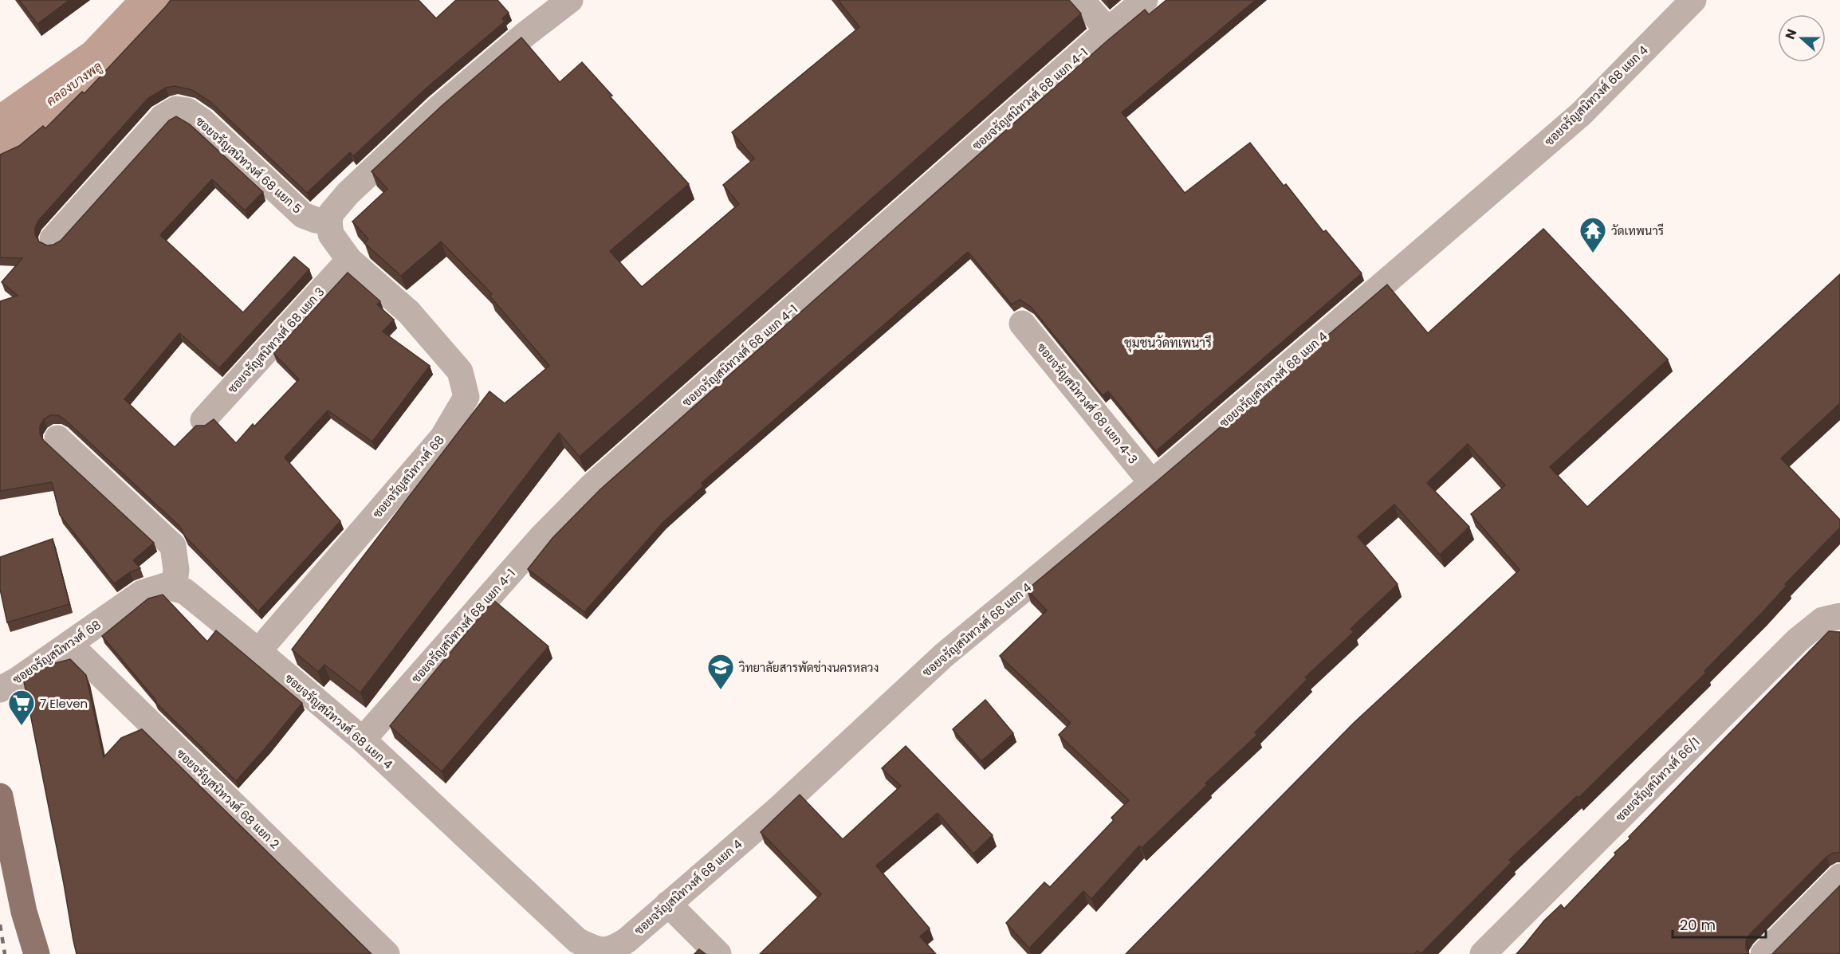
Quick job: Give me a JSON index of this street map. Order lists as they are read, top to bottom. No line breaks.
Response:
{"streets":{"street":["ซอยจรัญสนิทวงศ์ 68 แยก 4","ซอยจรัญสนิทวงศ์ 68 แยก 4-1","ซอยจรัญสนิทวงศ์ 68 แยก 5","ซอยจรัญสนิทวงศ์ 68 แยก 3","ซอยจรัญสนิทวงศ์ 68 แยก 4-3","ซอยจรัญสนิทวงศ์ 68","ซอยจรัญสนิทวงศ์ 66/1","ซอยจรัญสนิทวงศ์ 68 แยก 2"]},"crossings":[["ซอยจรัญสนิทวงศ์ 68 แยก 4","ซอยจรัญสนิทวงศ์ 68 แยก 4-1"],["ซอยจรัญสนิทวงศ์ 68 แยก 4","ซอยจรัญสนิทวงศ์ 68 แยก 4-3"],["ซอยจรัญสนิทวงศ์ 68 แยก 4","ซอยจรัญสนิทวงศ์ 68"],["ซอยจรัญสนิทวงศ์ 68 แยก 5","ซอยจรัญสนิทวงศ์ 68"],["ซอยจรัญสนิทวงศ์ 68 แยก 3","ซอยจรัญสนิทวงศ์ 68"],["ซอยจรัญสนิทวงศ์ 68","ซอยจรัญสนิทวงศ์ 68 แยก 2"]],"districts":["ชุมชนวัดทเพนารี"],"water":["คลองบางพลู"],"places":{"temple":["วัดเทพนารี"],"school or university":["วิทยาลัยสารพัดช่างนครหลวง"],"supermarket":["7 Eleven"]},"scale_bar":"20 m","north":"left"}
